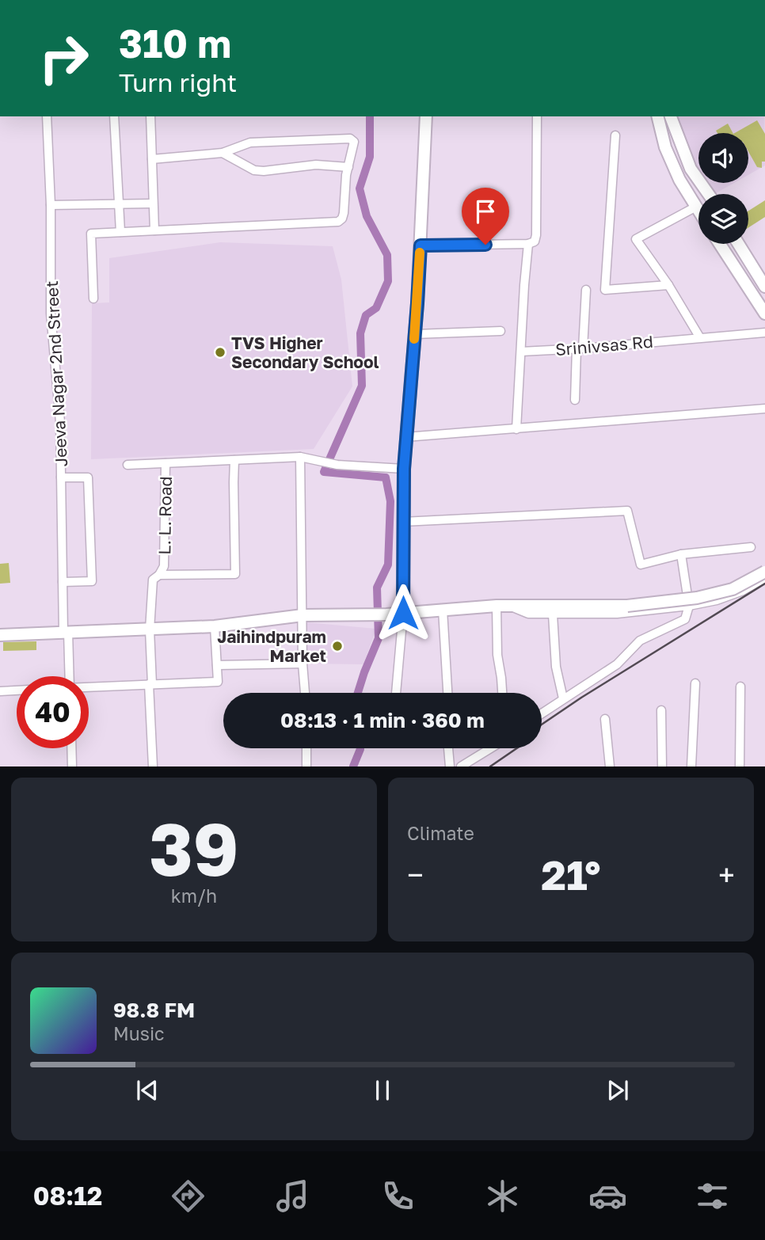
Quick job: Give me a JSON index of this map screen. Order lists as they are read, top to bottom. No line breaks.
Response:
{"streets":{"street":["Srinivsas Rd","Jeeva Nagar 2nd Street","L. L. Road"]},"places":["TVS Higher Secondary School","Jaihindpuram Market"],"page":{"turn":["310 m","Turn right"],"limit":"40","trip":"08:13 · 1 min · 360 m","tile":[["39","km/h"],"Climate"],"heat":["−","21°","+"],"song":["98.8 FM","Music"],"tabs":"08:12"}}
